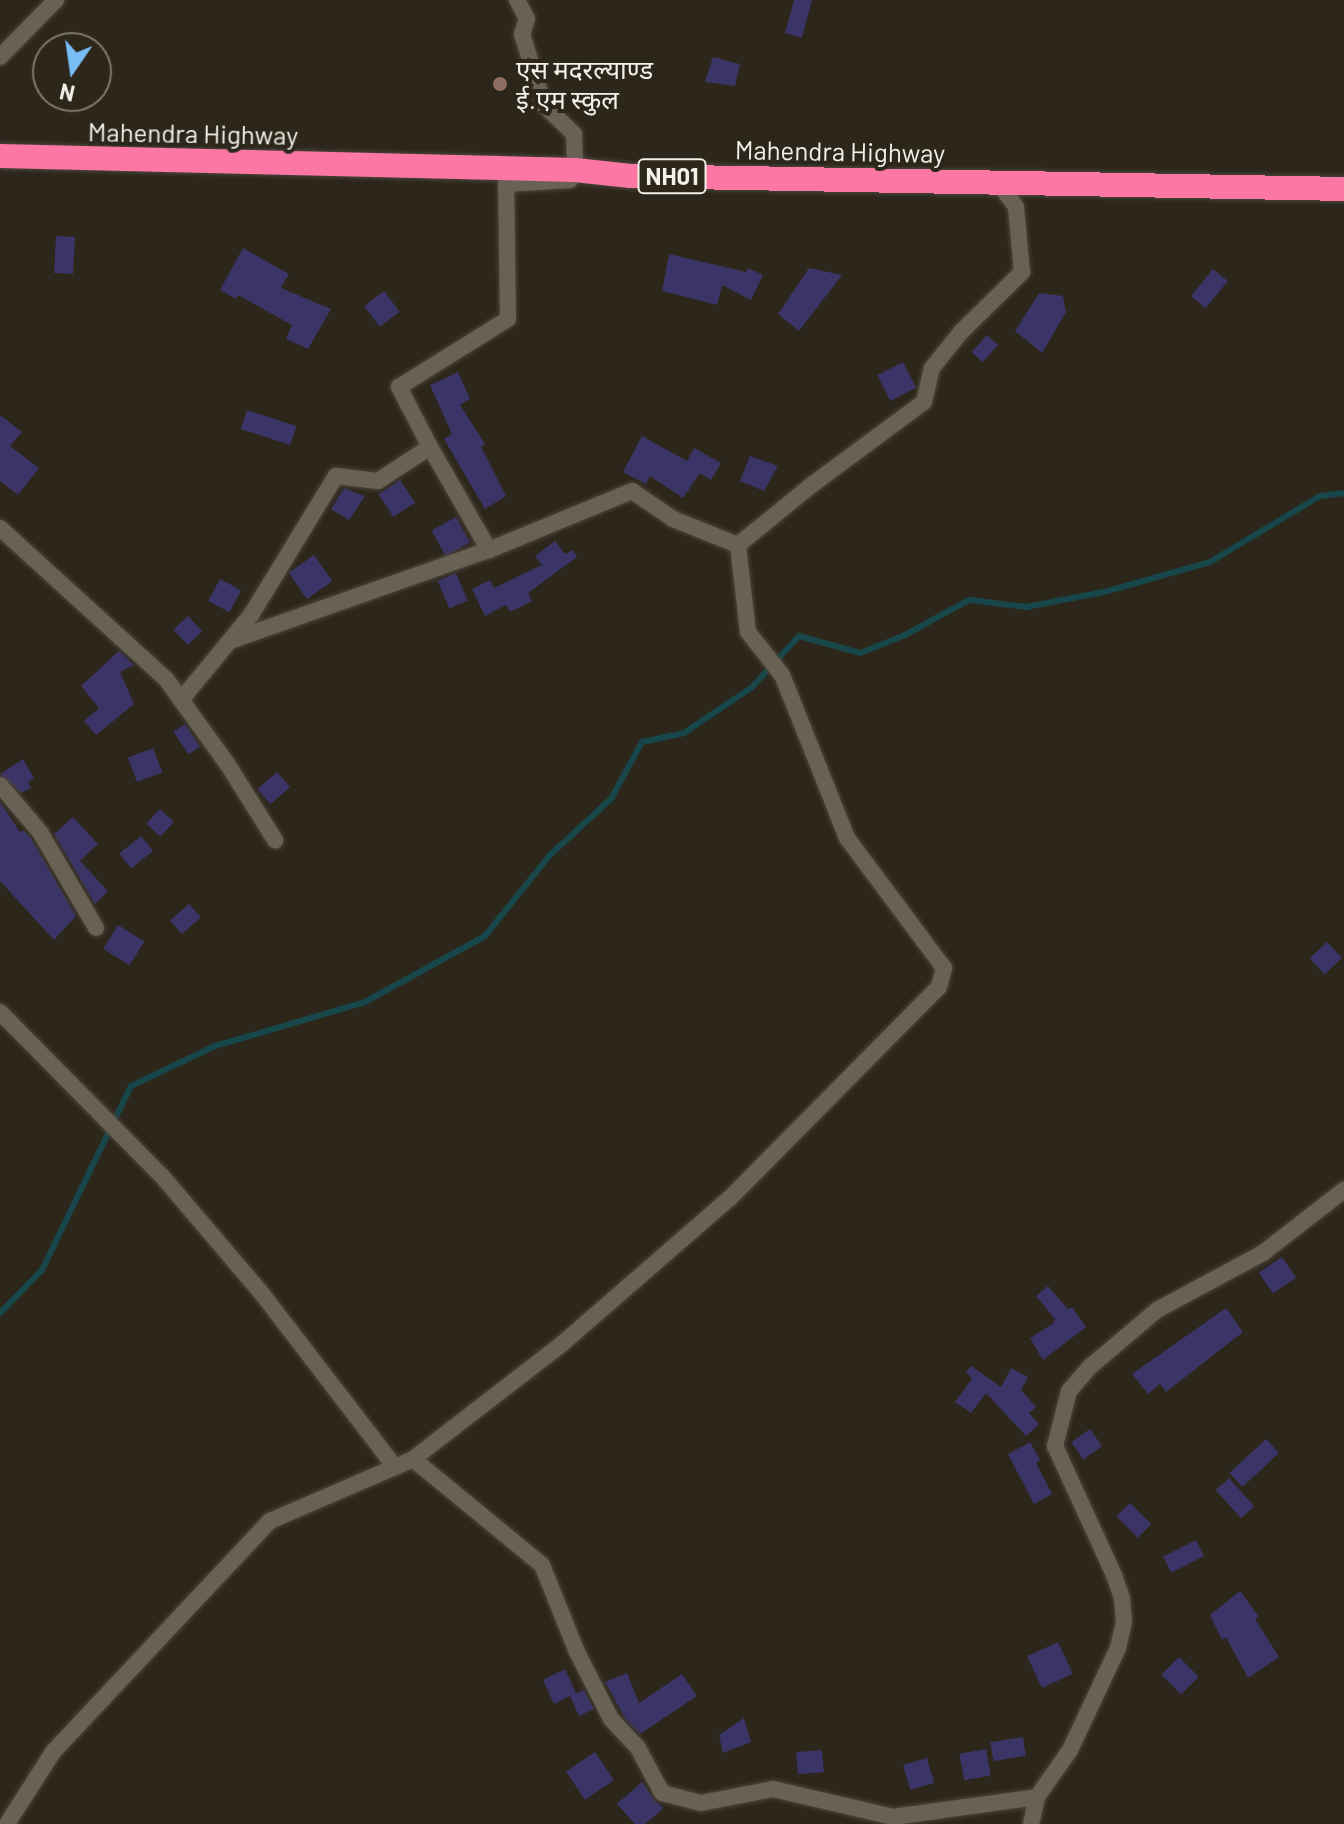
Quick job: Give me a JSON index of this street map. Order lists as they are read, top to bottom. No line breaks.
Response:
{"streets":{"highway":["Mahendra Highway","NH01"]},"places":["एस मदरल्याण्ड ई.एम स्कुल"],"north":"bottom"}
